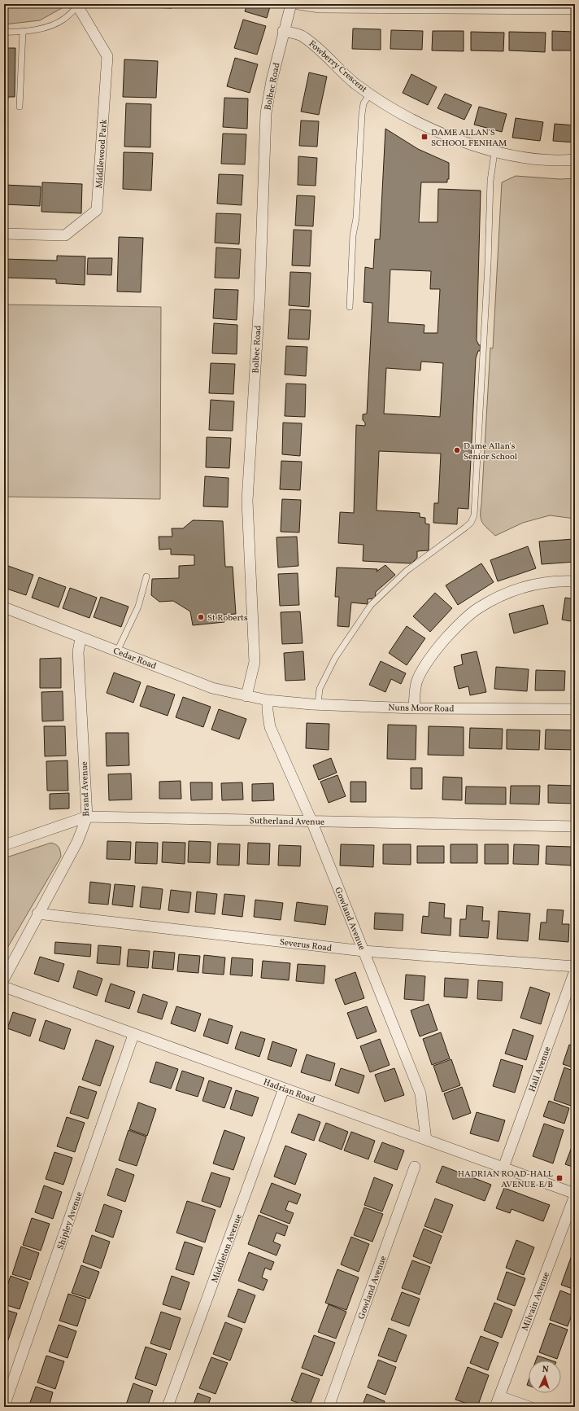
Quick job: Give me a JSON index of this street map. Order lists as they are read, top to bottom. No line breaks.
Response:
{"streets":{"street":["Fowberry Crescent","Bolbec Road","Middlewood Park","Cedar Road","Nuns Moor Road","Brand Avenue","Sutherland Avenue","Gowland Avenue","Severus Road","Hall Avenue","Hadrian Road","Shipley Avenue","Middleton Avenue","Milvain Avenue"]},"crossings":[["Fowberry Crescent","Bolbec Road"],["Bolbec Road","Cedar Road"],["Cedar Road","Nuns Moor Road"],["Cedar Road","Brand Avenue"],["Cedar Road","Gowland Avenue"],["Nuns Moor Road","Gowland Avenue"],["Brand Avenue","Sutherland Avenue"],["Brand Avenue","Severus Road"],["Sutherland Avenue","Gowland Avenue"],["Gowland Avenue","Severus Road"],["Gowland Avenue","Hadrian Road"],["Hall Avenue","Hadrian Road"],["Hadrian Road","Shipley Avenue"],["Hadrian Road","Middleton Avenue"],["Hadrian Road","Milvain Avenue"]],"places":{"transit":["DAME ALLAN'S SCHOOL FENHAM","HADRIAN ROAD-HALL AVENUE-E/B"],"other":["Dame Allan's Senior School","St Roberts"]},"north":"top"}
